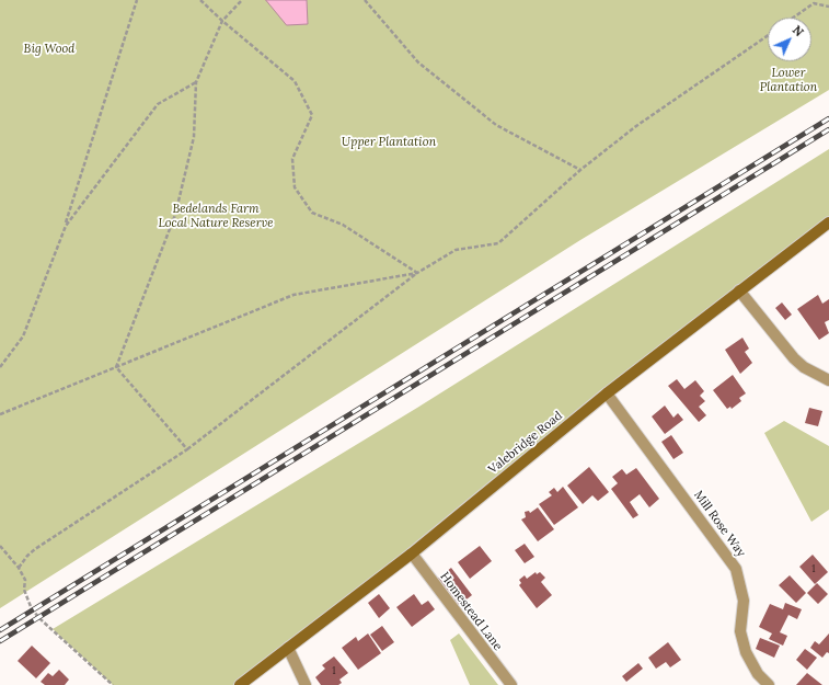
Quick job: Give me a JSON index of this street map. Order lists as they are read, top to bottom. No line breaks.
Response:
{"streets":{"street":["Valebridge Road","Mill Rose Way","Homestead Lane"]},"crossings":[["Valebridge Road","Mill Rose Way"],["Valebridge Road","Homestead Lane"]],"parks":["Big Wood","Lower Plantation","Upper Plantation","Bedelands Farm Local Nature Reserve"],"house_numbers":["1","1"],"north":"top right"}
